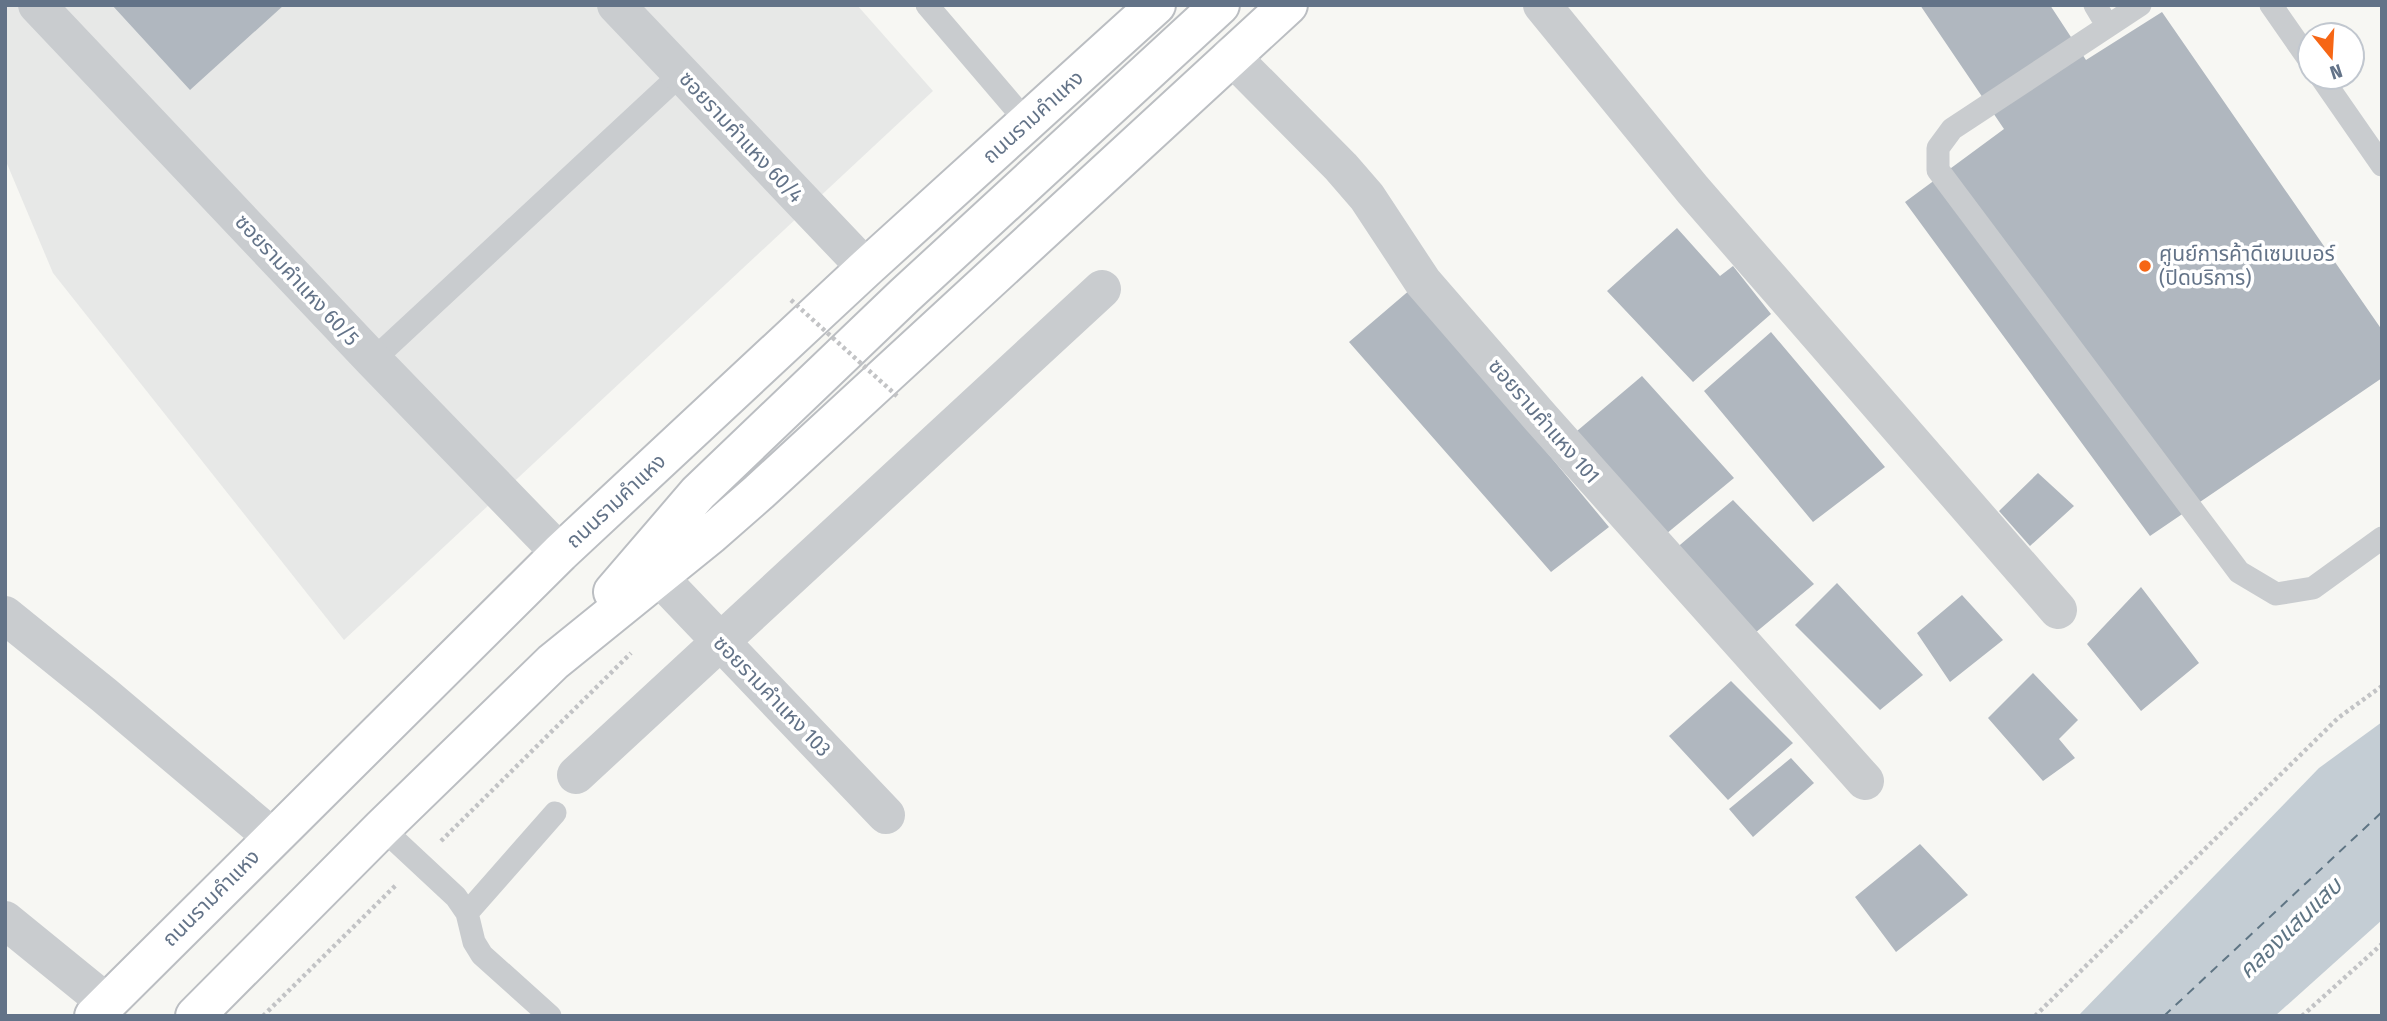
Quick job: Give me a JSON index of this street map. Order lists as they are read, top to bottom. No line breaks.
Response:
{"streets":{"main road":["ถนนรามคำแหง"],"street":["ซอยรามคำแหง 60/4","ซอยรามคำแหง 60/5","ซอยรามคำแหง 101","ซอยรามคำแหง 103"]},"crossings":[["ถนนรามคำแหง","ซอยรามคำแหง 60/4"],["ถนนรามคำแหง","ซอยรามคำแหง 60/5"],["ถนนรามคำแหง","ซอยรามคำแหง 101"],["ถนนรามคำแหง","ซอยรามคำแหง 103"]],"water":["คลองแสนแสบ"],"places":["ศูนย์การค้าดีเซมเบอร์ (ปิดบริการ)"],"north":"bottom"}
